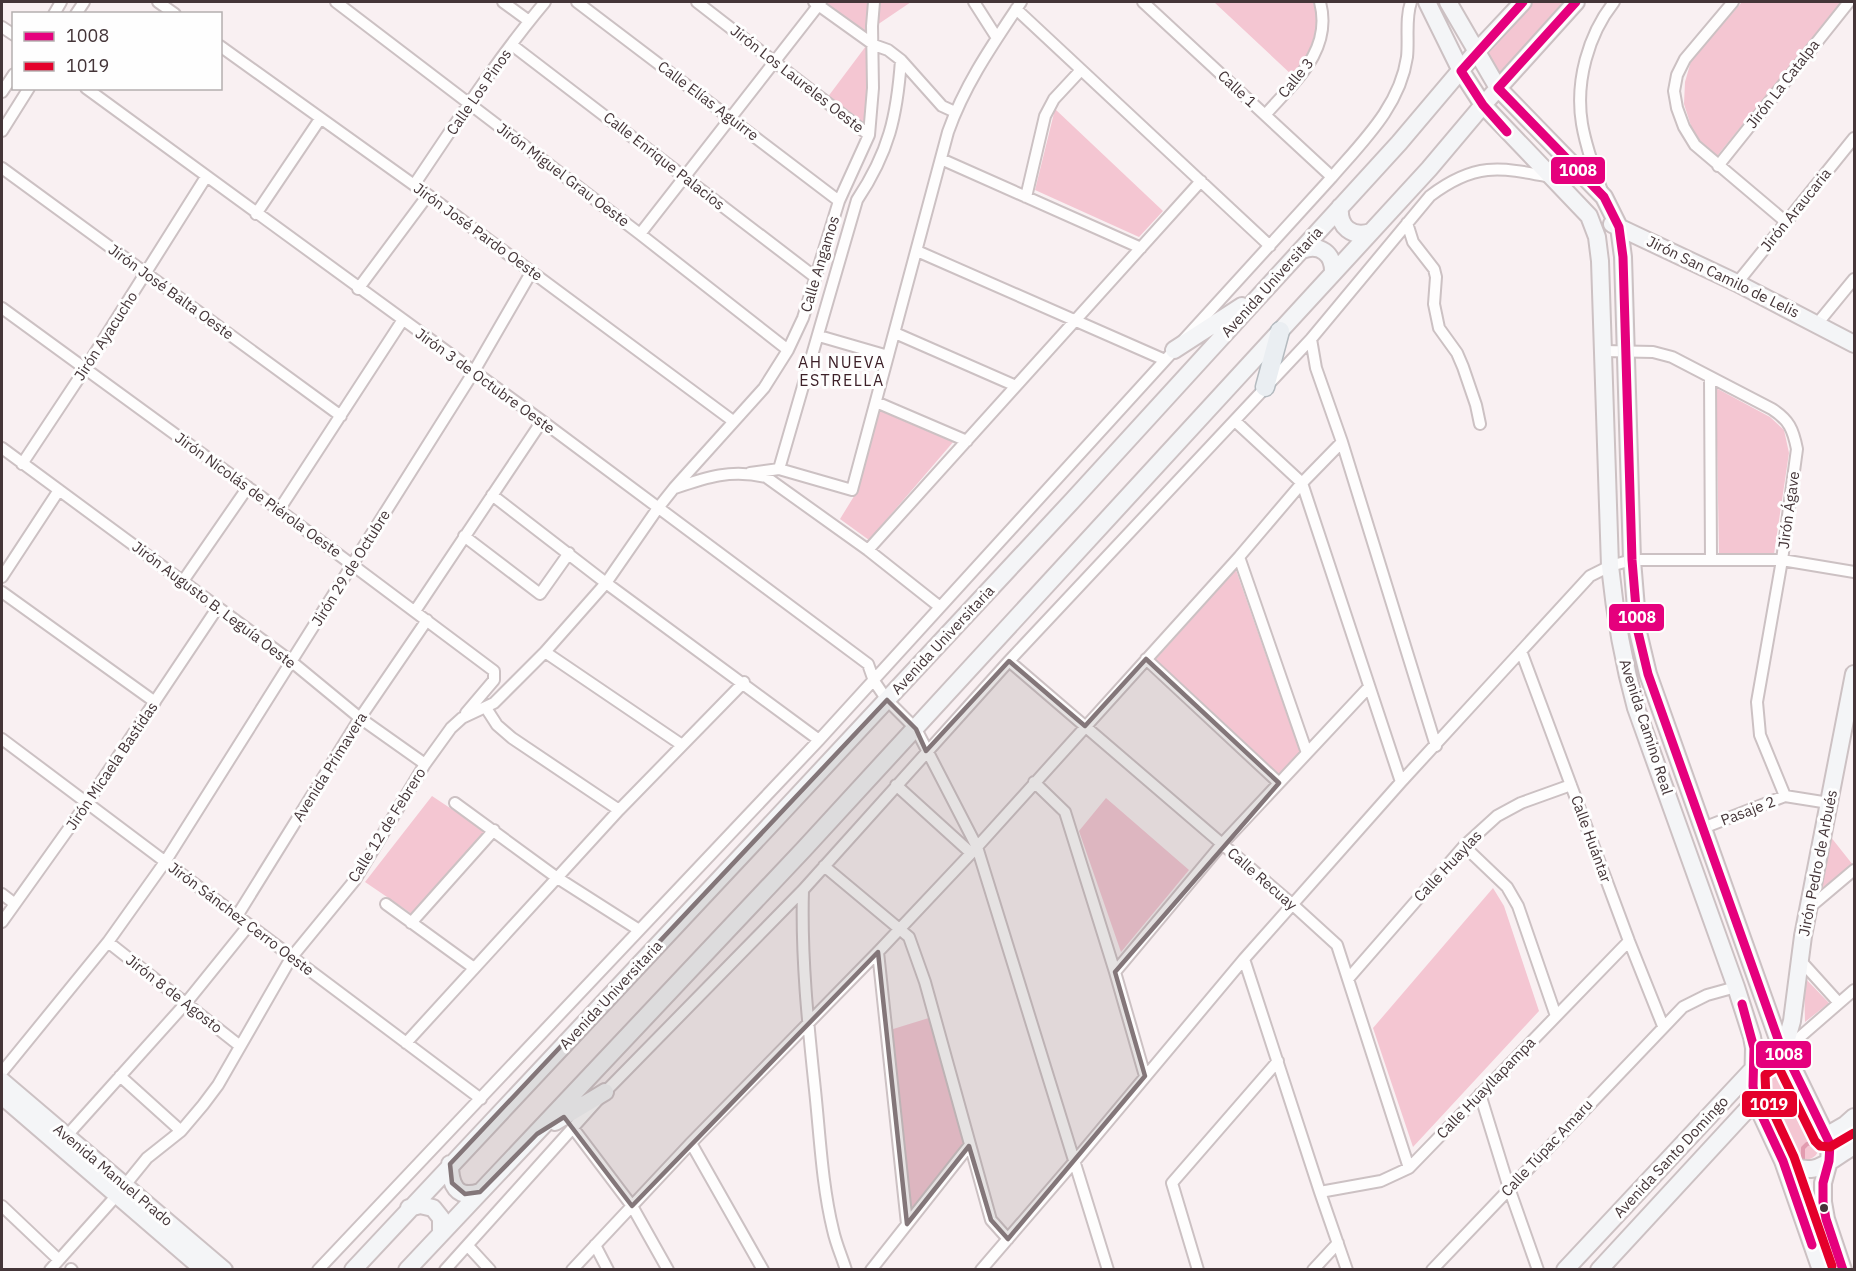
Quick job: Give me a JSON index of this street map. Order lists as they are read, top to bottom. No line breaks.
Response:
{"streets":{"main road":["Jirón San Camilo de Lelis","Avenida Universitaria","Avenida Camino Real","Jirón Pedro de Arbués","Avenida Santo Domingo","Avenida Manuel Prado"],"street":["Calle 3","Jirón Los Laureles Oeste","Jirón La Catalpa","Calle 1","Calle Los Pinos","Calle Elías Aguirre","Calle Enrique Palacios","Jirón Miguel Grau Oeste","Jirón Araucaria","Jirón José Pardo Oeste","Calle Angamos","Jirón José Balta Oeste","Jirón Ayacucho","Jirón 3 de Octubre Oeste","Jirón Nicolás de Piérola Oeste","Jirón Ágave","Jirón 29 de Octubre","Jirón Augusto B. Leguía Oeste","Jirón Micaela Bastidas","Avenida Primavera","Pasaje 2","Calle 12 de Febrero","Calle Huántar","Calle Huaylas","Calle Recuay","Jirón Sánchez Cerro Oeste","Jirón 8 de Agosto","Calle Huayllapampa","Calle Túpac Amaru"]},"crossings":[["Calle 3","Calle 1"],["Jirón Los Laureles Oeste","Calle Angamos"],["Calle 1","Avenida Universitaria"],["Calle Los Pinos","Calle Enrique Palacios"],["Calle Los Pinos","Jirón Miguel Grau Oeste"],["Calle Los Pinos","Jirón José Pardo Oeste"],["Calle Elías Aguirre","Calle Angamos"],["Calle Enrique Palacios","Calle Angamos"],["Jirón Miguel Grau Oeste","Calle Angamos"],["Jirón Araucaria","Jirón San Camilo de Lelis"],["Jirón José Pardo Oeste","Calle Angamos"],["Jirón José Pardo Oeste","Jirón 29 de Octubre"],["Calle Angamos","Calle 12 de Febrero"],["Jirón San Camilo de Lelis","Avenida Camino Real"],["Avenida Universitaria","Jirón 3 de Octubre Oeste"],["Avenida Universitaria","Avenida Camino Real"],["Avenida Universitaria","Jirón Sánchez Cerro Oeste"],["Jirón José Balta Oeste","Jirón Ayacucho"],["Jirón Ayacucho","Jirón 3 de Octubre Oeste"],["Jirón Ayacucho","Jirón Nicolás de Piérola Oeste"],["Jirón Ayacucho","Jirón Augusto B. Leguía Oeste"],["Jirón 3 de Octubre Oeste","Jirón 29 de Octubre"],["Jirón 3 de Octubre Oeste","Calle 12 de Febrero"],["Jirón Nicolás de Piérola Oeste","Jirón 29 de Octubre"],["Jirón Nicolás de Piérola Oeste","Avenida Primavera"],["Jirón Nicolás de Piérola Oeste","Calle 12 de Febrero"],["Jirón Ágave","Avenida Camino Real"],["Jirón Ágave","Pasaje 2"],["Jirón 29 de Octubre","Jirón Augusto B. Leguía Oeste"],["Jirón 29 de Octubre","Jirón Sánchez Cerro Oeste"],["Jirón Augusto B. Leguía Oeste","Jirón Micaela Bastidas"],["Jirón Augusto B. Leguía Oeste","Avenida Primavera"],["Jirón Augusto B. Leguía Oeste","Calle 12 de Febrero"],["Avenida Camino Real","Pasaje 2"],["Avenida Camino Real","Jirón Pedro de Arbués"],["Avenida Camino Real","Calle Túpac Amaru"],["Avenida Camino Real","Avenida Santo Domingo"],["Jirón Micaela Bastidas","Jirón Sánchez Cerro Oeste"],["Avenida Primavera","Jirón Sánchez Cerro Oeste"],["Pasaje 2","Jirón Pedro de Arbués"],["Calle 12 de Febrero","Jirón Sánchez Cerro Oeste"],["Calle 12 de Febrero","Jirón 8 de Agosto"],["Calle 12 de Febrero","Avenida Manuel Prado"],["Calle Huántar","Calle Huaylas"],["Calle Huántar","Calle Huayllapampa"],["Calle Huántar","Calle Túpac Amaru"],["Jirón Pedro de Arbués","Avenida Santo Domingo"],["Calle Huaylas","Calle Recuay"],["Calle Recuay","Calle Huayllapampa"]],"districts":["AH NUEVA ESTRELLA"],"lines":["transit line 1008","transit line 1019"],"legend":["1008","1019"]}
